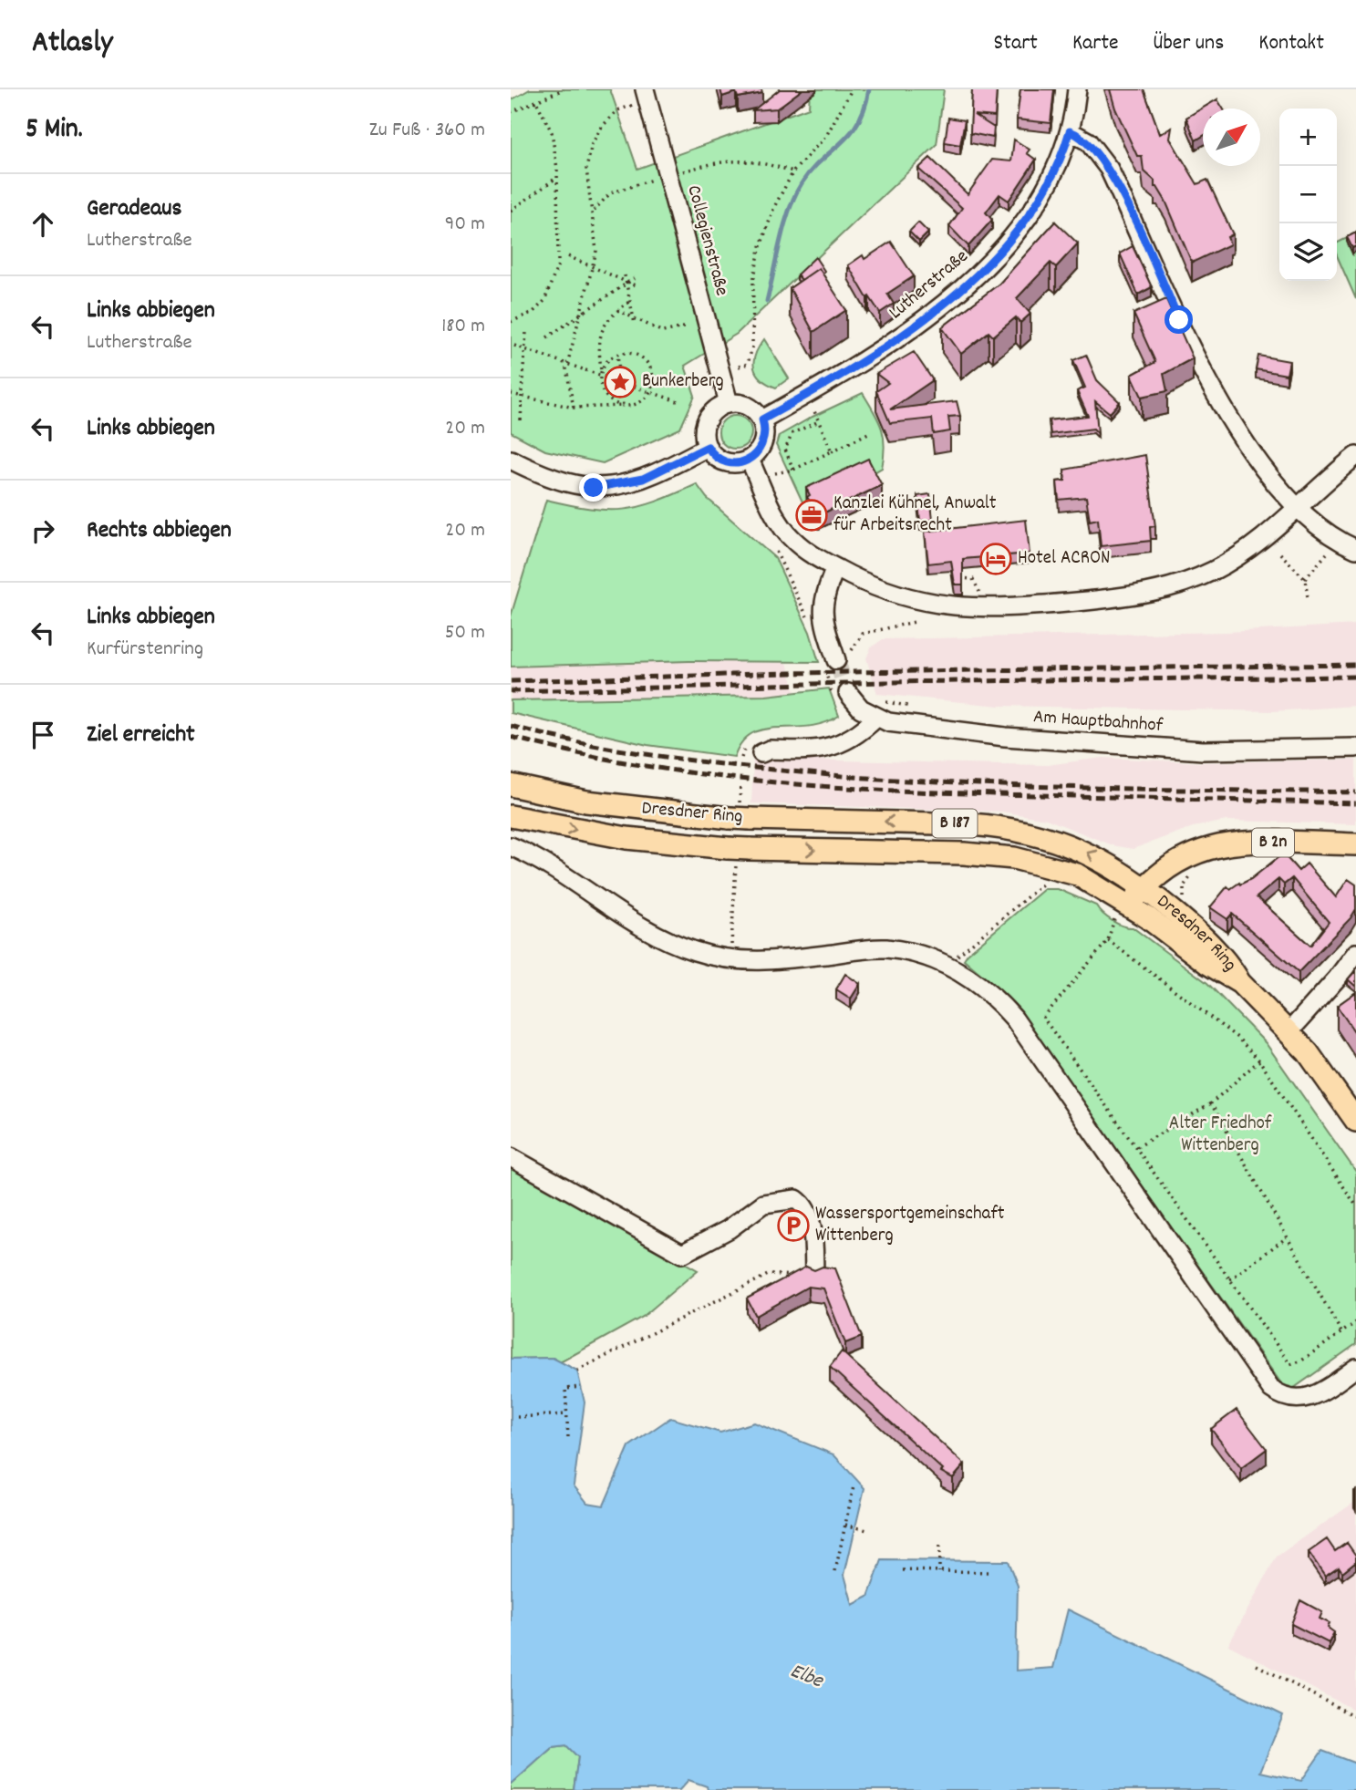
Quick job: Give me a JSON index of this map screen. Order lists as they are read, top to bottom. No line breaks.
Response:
{"streets":{"main road":["Dresdner Ring","B 187","B 2n"],"street":["Collegienstraße","Lutherstraße","Am Hauptbahnhof"]},"crossings":[["Collegienstraße","Lutherstraße"],["Dresdner Ring","B 187"],["Dresdner Ring","B 2n"]],"water":["Elbe"],"parks":["Alter Friedhof Wittenberg"],"places":{"place":["Bunkerberg"],"office":["Kanzlei Kühnel, Anwalt für Arbeitsrecht"],"hotel":["Hotel ACRON"],"parking":["Wassersportgemeinschaft Wittenberg"]},"north":"top right","page":{"header":"Atlasly","nav":["Start","Karte","Über uns","Kontakt"],"heading":["5 Min.","Zu Fuß · 360 m"],"map_buttons":["+","−"],"list":[["Geradeaus","Lutherstraße","90 m"],["Links abbiegen","Lutherstraße","180 m"],["Links abbiegen","20 m"],["Rechts abbiegen","20 m"],["Links abbiegen","Kurfürstenring","50 m"],"Ziel erreicht"]}}
